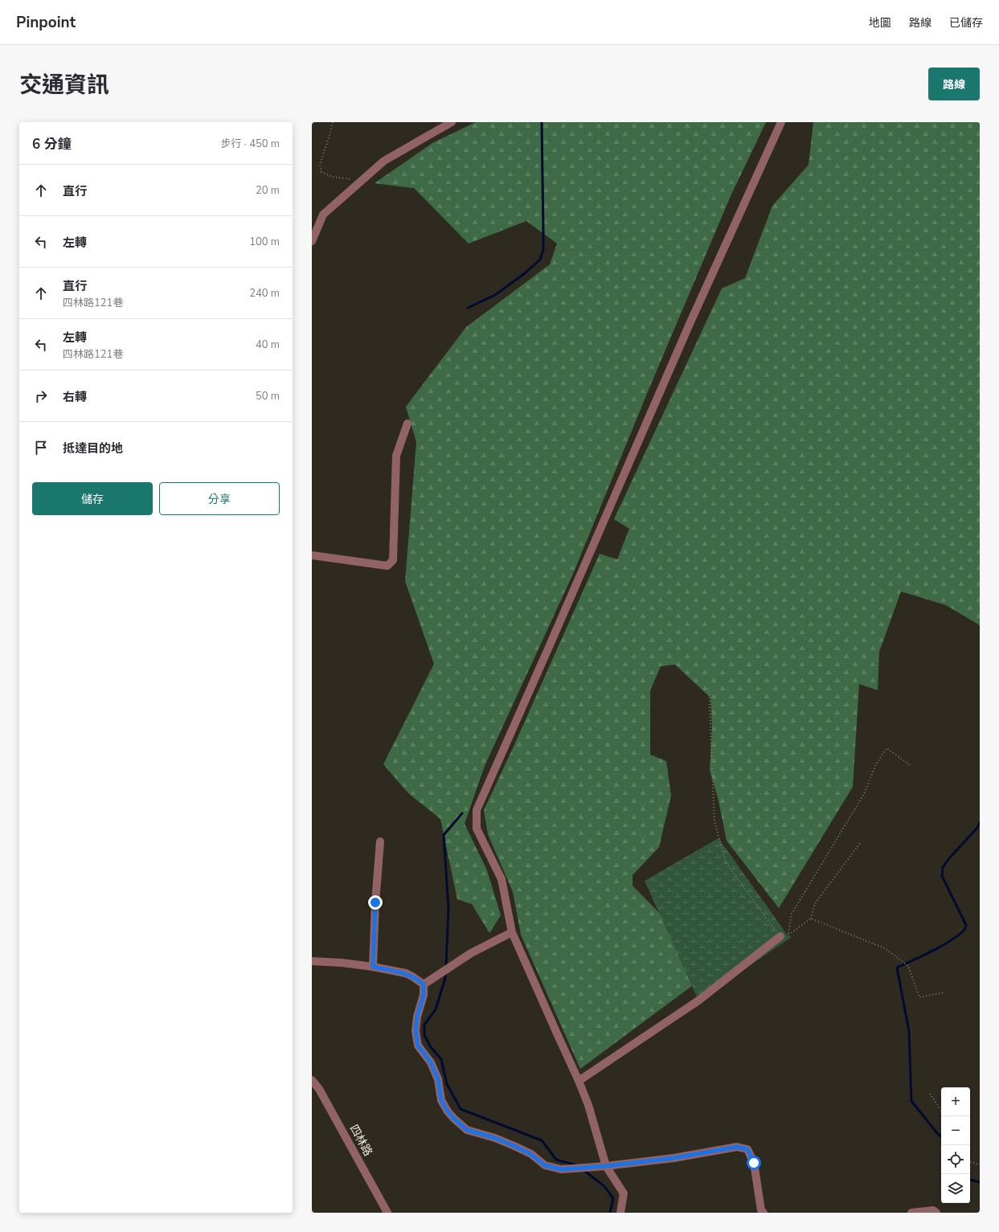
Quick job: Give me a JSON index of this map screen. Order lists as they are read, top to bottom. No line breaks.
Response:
{"streets":{"street":["四林路"]},"page":{"header":"Pinpoint","nav":["地圖","路線","已儲存"],"title":"交通資訊","buttons":["路線",["儲存","分享"]],"heading":["6 分鐘","步行 · 450 m"],"list":[["直行","20 m"],["左轉","100 m"],["直行","四林路121巷","240 m"],["左轉","四林路121巷","40 m"],["右轉","50 m"],"抵達目的地"],"map_buttons":["+","−"]}}
